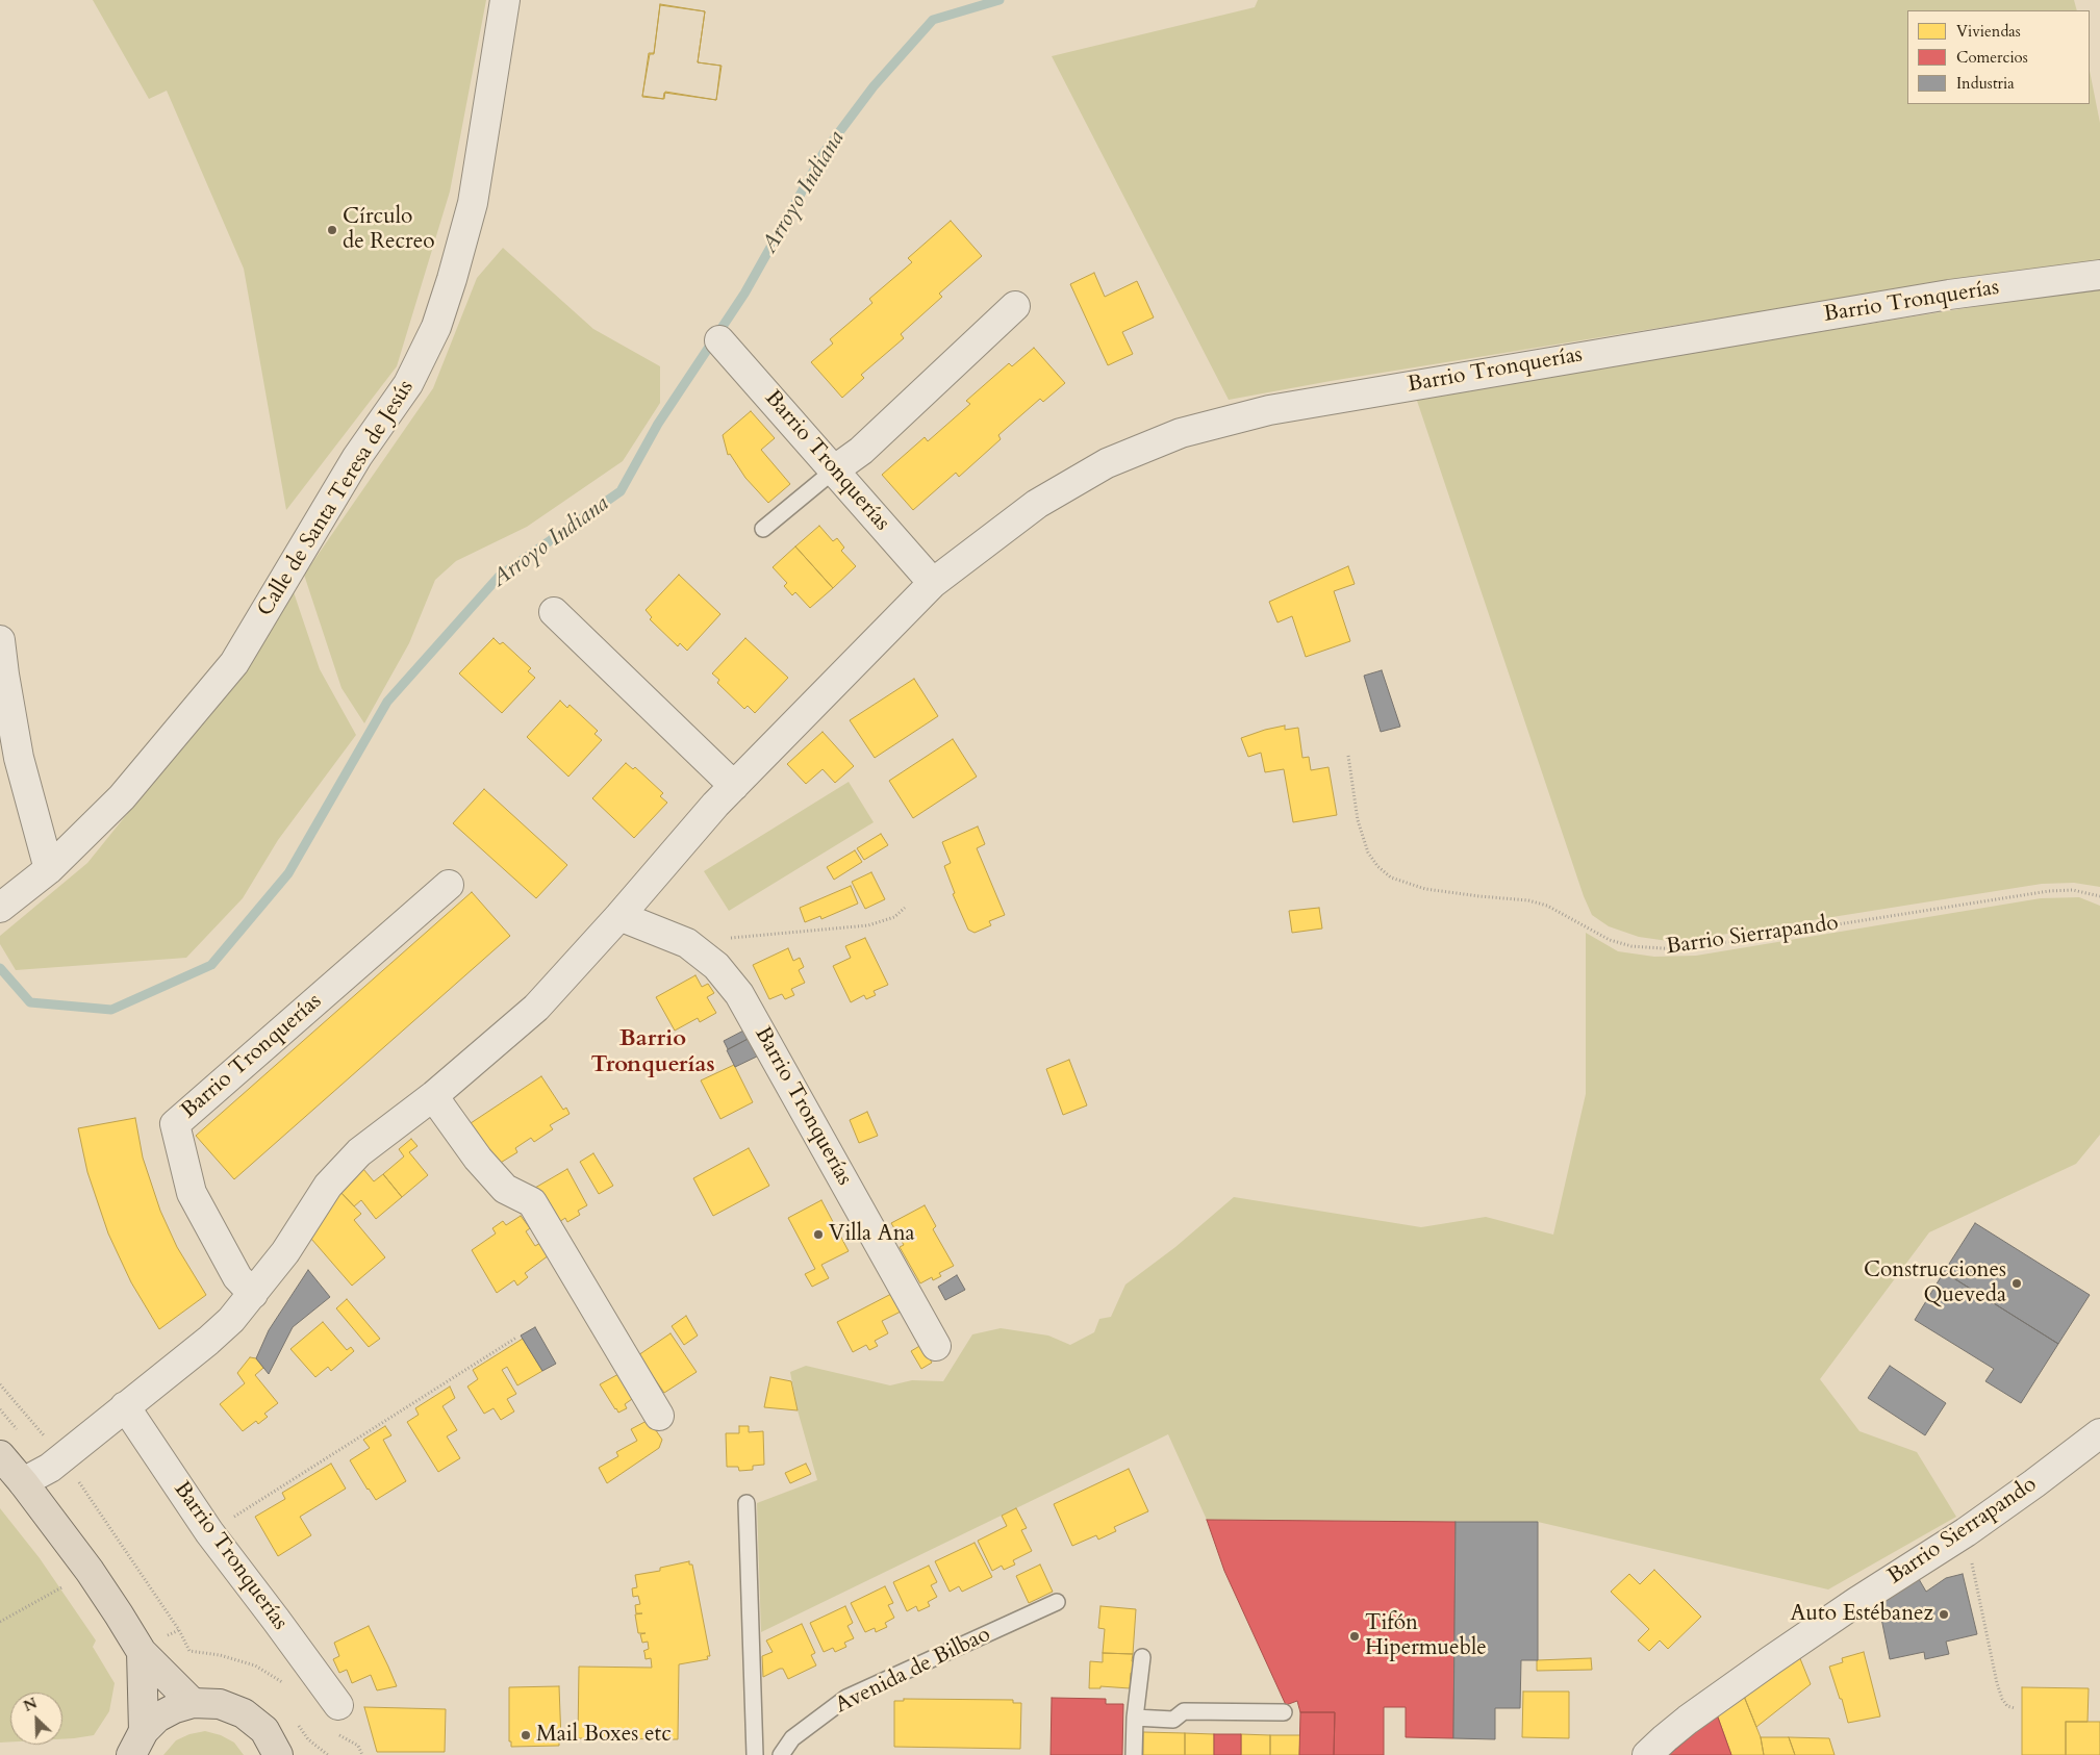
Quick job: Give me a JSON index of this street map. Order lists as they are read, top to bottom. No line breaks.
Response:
{"streets":{"street":["Barrio Tronquerías","Calle de Santa Teresa de Jesús","Barrio Sierrapando"],"lane":["Avenida de Bilbao"]},"districts":["Barrio Tronquerías"],"water":["Arroyo Indiana"],"places":["Círculo de Recreo","Villa Ana","Construcciones Queveda","Auto Estébanez","Tifón Hipermueble","Mail Boxes etc"],"legend":["Viviendas","Comercios","Industria"],"north":"top left"}
